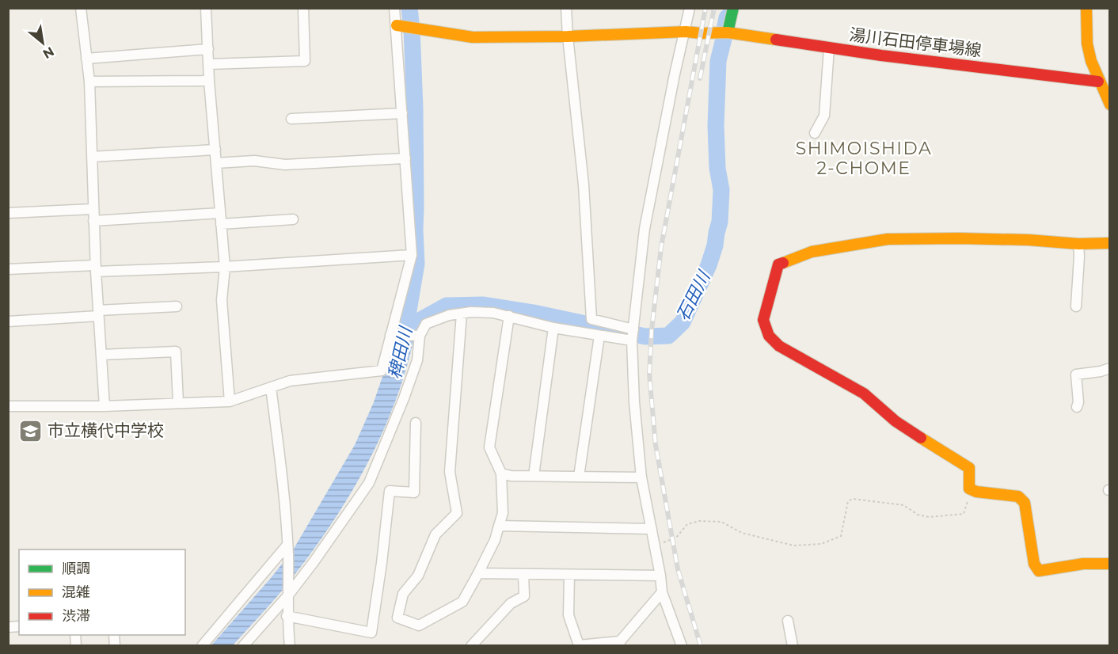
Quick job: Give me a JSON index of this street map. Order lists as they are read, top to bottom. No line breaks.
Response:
{"streets":{"street":["湯川石田停車場線"]},"districts":["SHIMOISHIDA 2-CHOME"],"water":["石田川","稗田川"],"places":{"school or university":["市立横代中学校"]},"legend":["順調","混雑","渋滞"],"north":"bottom right"}
